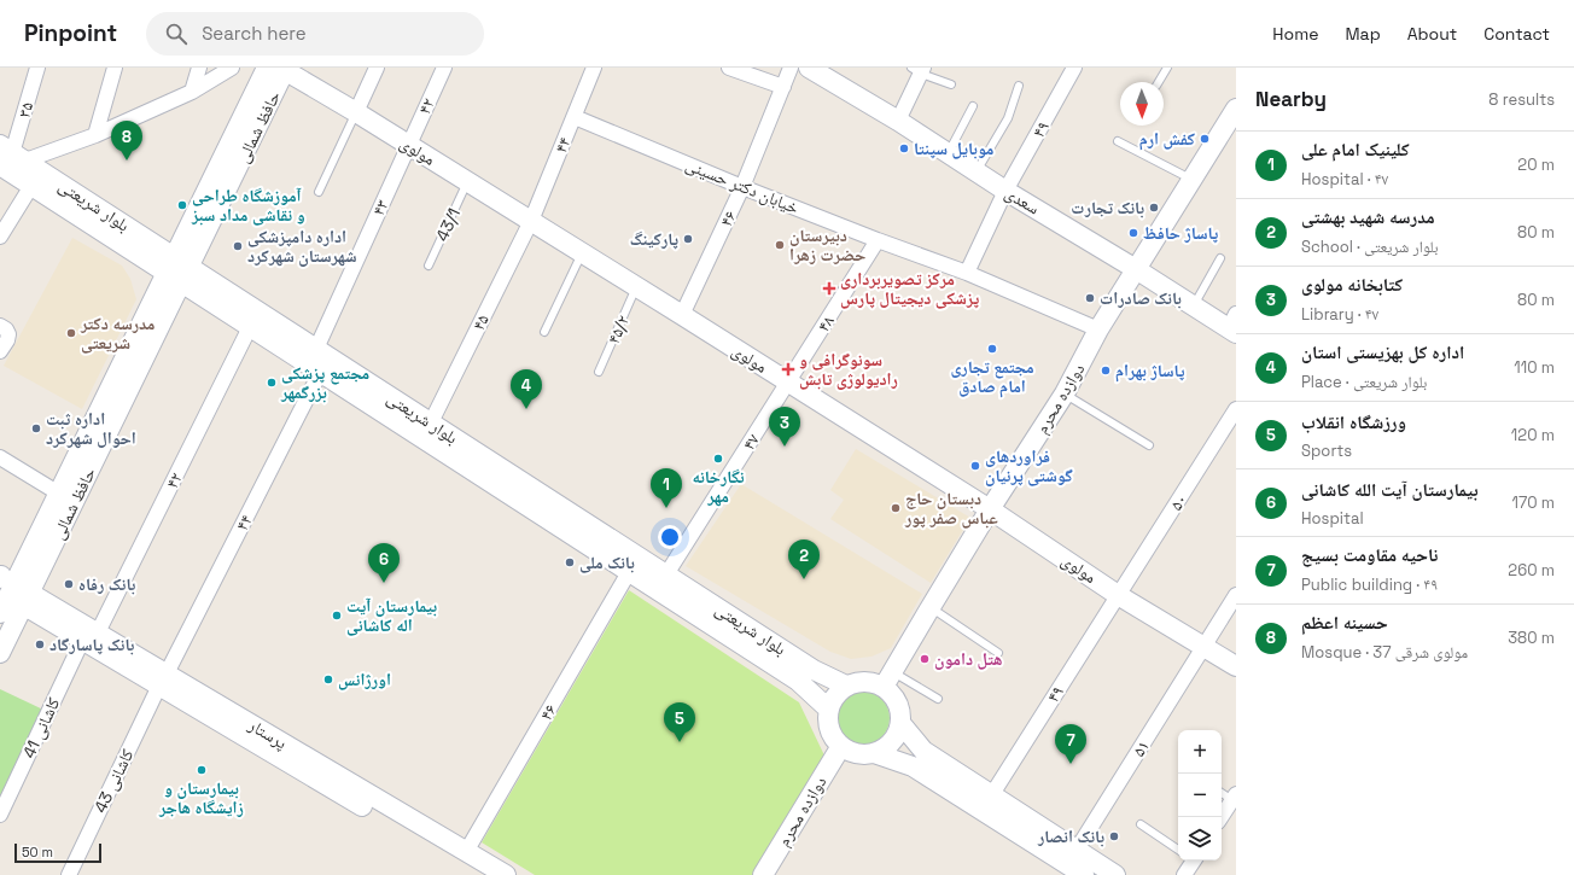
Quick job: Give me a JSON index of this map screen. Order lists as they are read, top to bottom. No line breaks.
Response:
{"streets":{"main road":["حافظ شمالی","مولوی","سعدی","بلوار شریعتی","دوازده محرم","پرستار"],"street":["۴۲","۳۵","۴۹","۴۴","خیابان دکتر حسینی","۴۳","۴۶","۴۵","۴۸","۴۷","۵۰","کاشانی 41","۵۱","کاشانی 43"],"lane":["43/1","۴۵/۲"]},"crossings":[["۴۲","مولوی"],["۴۲","بلوار شریعتی"],["۴۲","۴۳"],["۴۲","کاشانی 41"],["۴۲","پرستار"],["۳۵","بلوار شریعتی"],["حافظ شمالی","مولوی"],["حافظ شمالی","بلوار شریعتی"],["حافظ شمالی","پرستار"],["۴۹","مولوی"],["۴۹","سعدی"],["۴۹","۵۰"],["۴۴","مولوی"],["۴۴","خیابان دکتر حسینی"],["۴۴","بلوار شریعتی"],["۴۴","۴۵"],["۴۴","پرستار"],["۴۴","کاشانی 43"],["مولوی","۴۳"],["مولوی","۴۶"],["مولوی","43/1"],["مولوی","۴۵"],["مولوی","۴۸"],["مولوی","۴۵/۲"],["مولوی","دوازده محرم"],["مولوی","۴۷"],["مولوی","۵۰"],["مولوی","۵۱"],["خیابان دکتر حسینی","۴۶"],["خیابان دکتر حسینی","۴۸"],["خیابان دکتر حسینی","دوازده محرم"],["سعدی","دوازده محرم"],["بلوار شریعتی","۴۳"],["بلوار شریعتی","۴۶"],["بلوار شریعتی","۴۵"],["بلوار شریعتی","دوازده محرم"],["بلوار شریعتی","۴۷"],["۴۶","پرستار"],["۴۸","۴۷"],["کاشانی 41","پرستار"],["پرستار","کاشانی 43"]],"places":{"other":["کفش ارم","موبایل سپنتا","آموزشگاه طراحی و نقاشی مداد سبز","بانک تجارت","پاساژ حافظ","پارکینگ","دبیرستان حضرت زهرا","اداره دامپزشکی شهرستان شهرکرد","بانک صادرات","مدرسه دکتر شریعتی","مجتمع تجاری امام صادق","پاساژ بهرام","مجتمع پزشکی بزرگمهر","اداره ثبت احوال شهرکرد","نگارخانه مهر","فراوردهای گوشتی پرنیان","دبستان حاج عباس صفر پور","بانک ملی","بانک رفاه","بیمارستان آیت اله کاشانی","بانک پاسارگاد","هتل دامون","اورژانس","بیمارستان و زایشگاه هاجر","بانک انصار"],"health":["مرکز تصویربرداری پزشکی دیجیتال پارس","سونوگرافی و رادیولوژی تابش"]},"scale_bar":"50 m","north":"bottom","page":{"header":"Pinpoint","search":"Search here","nav":["Home","Map","About","Contact"],"heading":["Nearby","8 results"],"pins":["8","4","3","1","2","6","5","7"],"list":[{"mark":"1","name":"کلینیک امام علی","note":"Hospital · ۴۷","value":"20 m"},{"mark":"2","name":"مدرسه شهید بهشتی","note":"School · بلوار شریعتی","value":"80 m"},{"mark":"3","name":"کتابخانه مولوی","note":"Library · ۴۷","value":"80 m"},{"mark":"4","name":"اداره کل بهزیستی استان","note":"Place · بلوار شریعتی","value":"110 m"},{"mark":"5","name":"ورزشگاه انقلاب","note":"Sports","value":"120 m"},{"mark":"6","name":"بیمارستان آیت الله کاشانی","note":"Hospital","value":"170 m"},{"mark":"7","name":"ناحیه مقاومت بسیج","note":"Public building · ۴۹","value":"260 m"},{"mark":"8","name":"حسینه اعظم","note":"Mosque · مولوی شرقی 37","value":"380 m"}],"map_buttons":["+","−"],"scale":"50 m"}}
